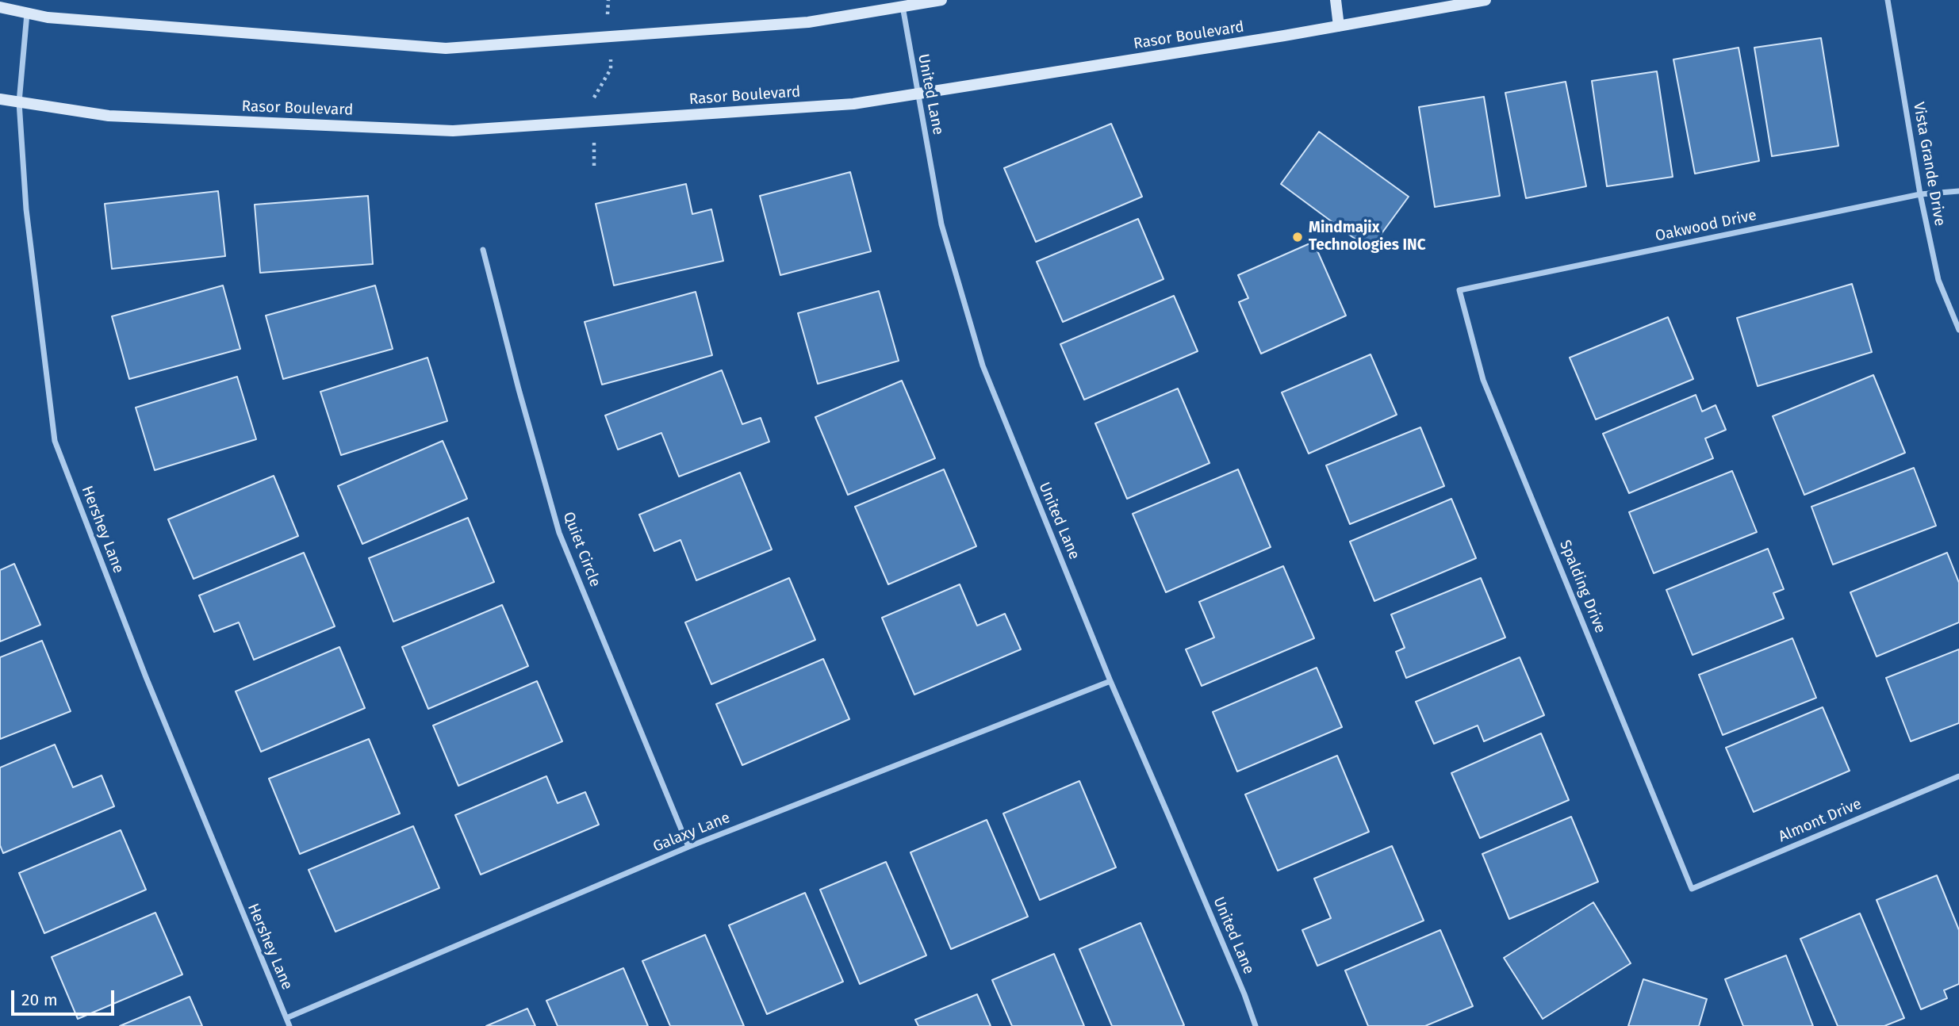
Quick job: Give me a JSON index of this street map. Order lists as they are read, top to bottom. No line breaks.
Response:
{"streets":{"main road":["Rasor Boulevard"],"street":["United Lane","Vista Grande Drive","Oakwood Drive","Hershey Lane","Quiet Circle","Spalding Drive","Almont Drive","Galaxy Lane"]},"crossings":[["Rasor Boulevard","United Lane"],["Rasor Boulevard","Hershey Lane"],["United Lane","Galaxy Lane"],["Vista Grande Drive","Oakwood Drive"],["Oakwood Drive","Spalding Drive"],["Hershey Lane","Galaxy Lane"],["Quiet Circle","Galaxy Lane"],["Spalding Drive","Almont Drive"]],"places":["Mindmajix Technologies INC"],"scale_bar":"20 m"}
